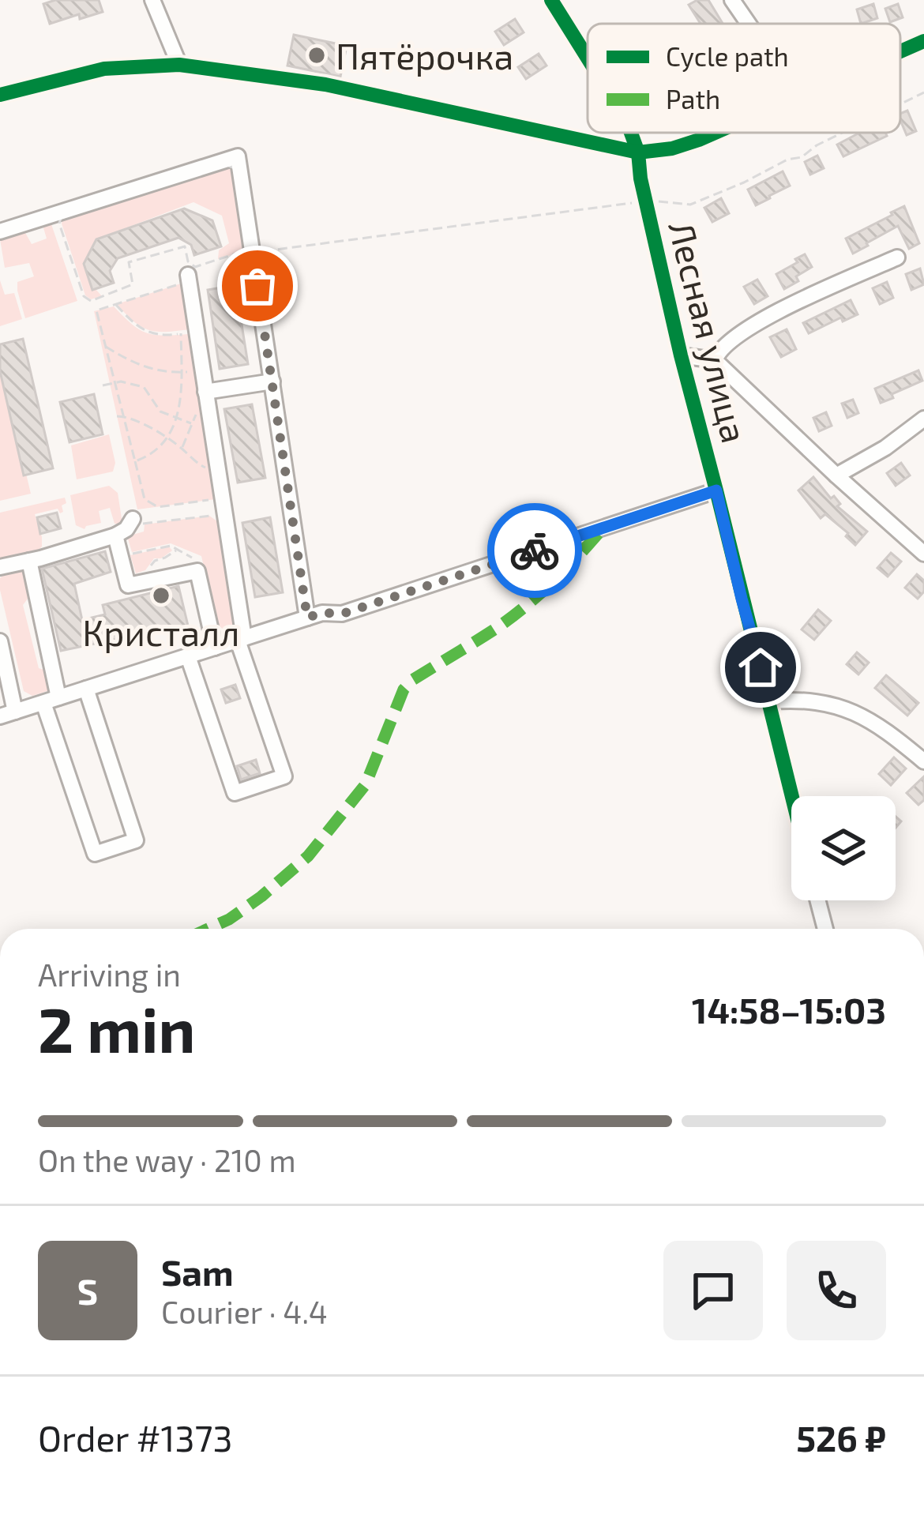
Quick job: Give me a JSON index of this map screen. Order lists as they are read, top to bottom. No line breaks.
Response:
{"streets":{"street":["Лесная улица"]},"places":["Пятёрочка","Кристалл"],"legend":["Cycle path","Path"],"page":{"heading":["2 min","Arriving in","14:58–15:03"],"panel":["Sam","Courier · 4.4","Order #1373","526 ₽"],"bar":"On the way · 210 m","round":"S"}}
